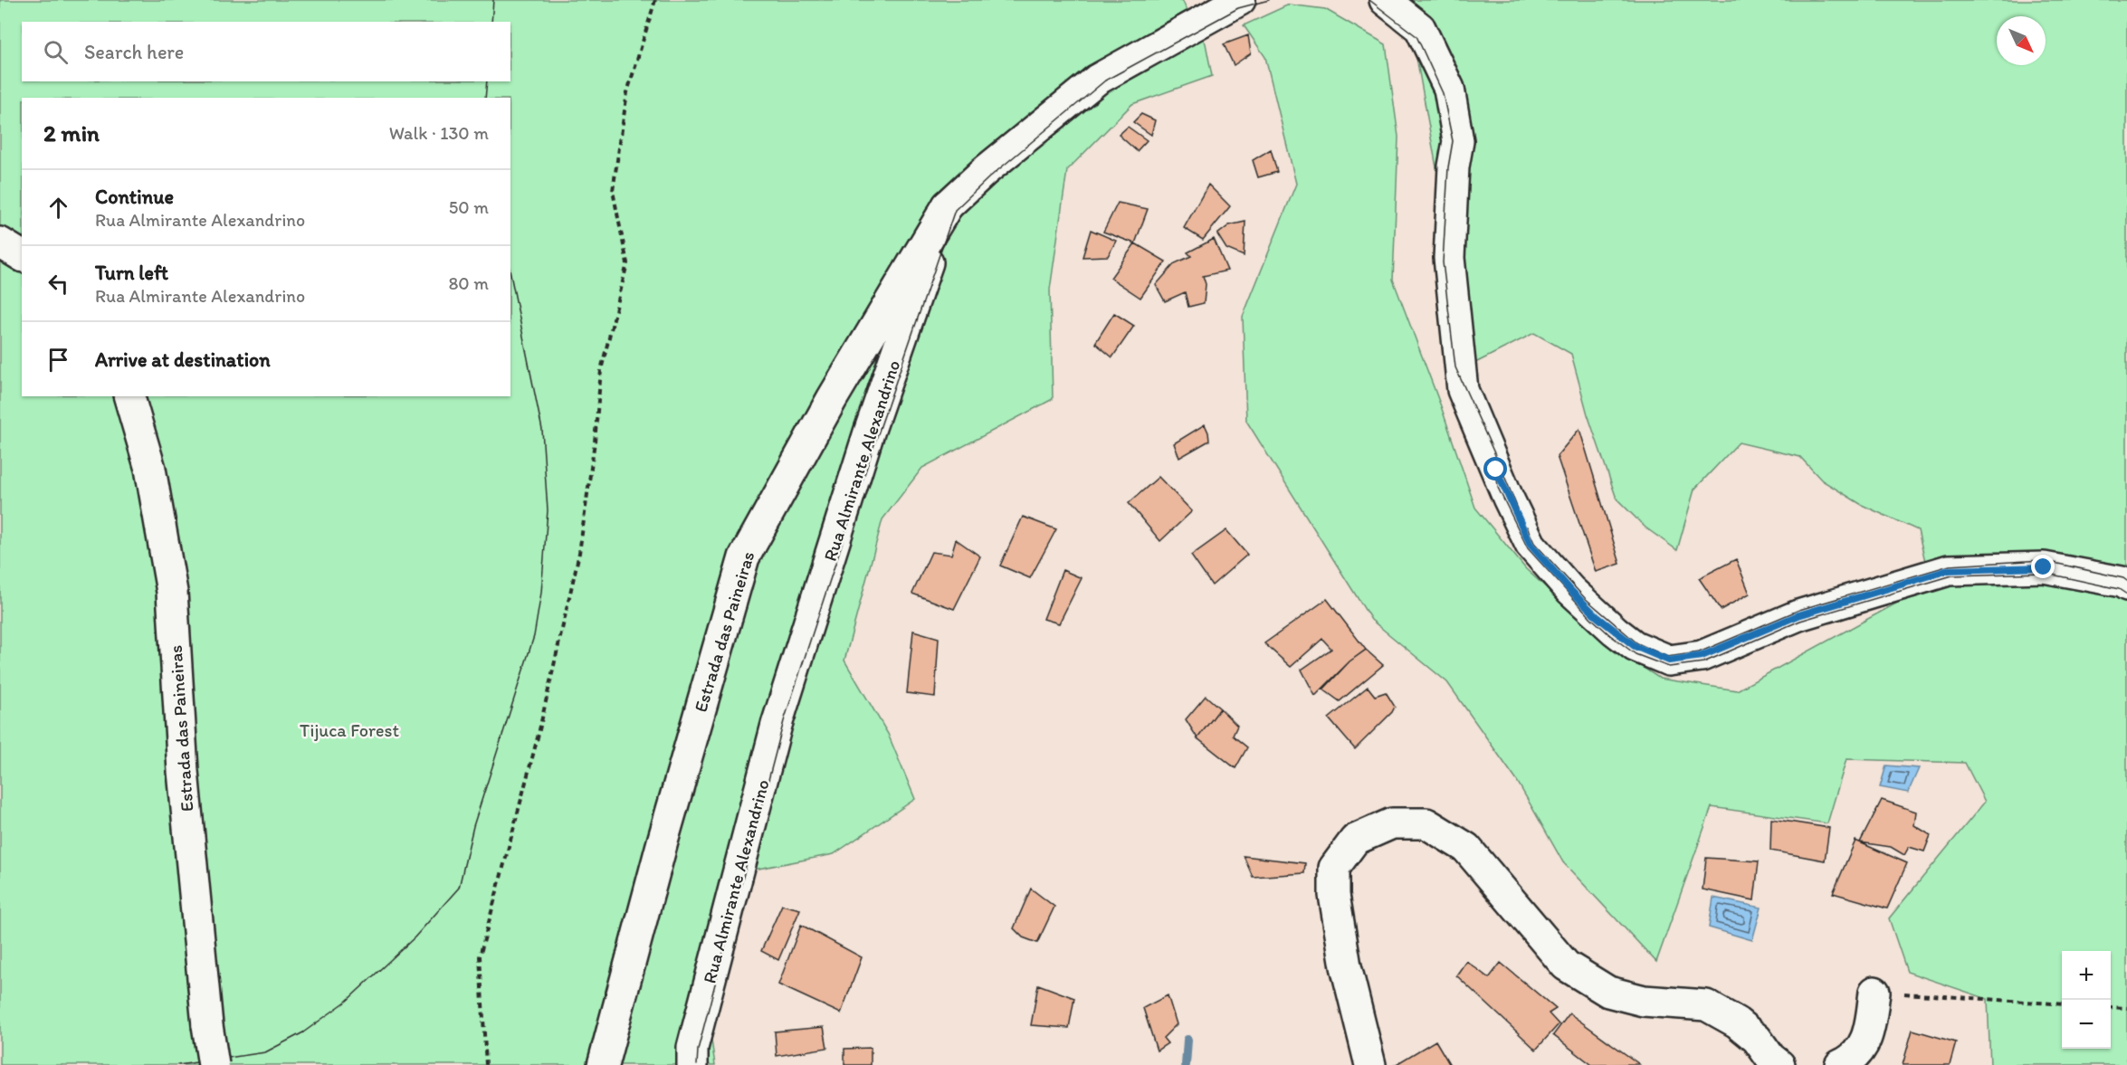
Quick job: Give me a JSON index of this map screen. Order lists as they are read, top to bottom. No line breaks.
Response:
{"streets":{"street":["Rua Almirante Alexandrino","Estrada das Paineiras"]},"crossings":[["Rua Almirante Alexandrino","Estrada das Paineiras"]],"parks":["Tijuca Forest"],"north":"bottom right","page":{"search":"Search here","heading":["2 min","Walk · 130 m"],"list":[["Continue","Rua Almirante Alexandrino","50 m"],["Turn left","Rua Almirante Alexandrino","80 m"],"Arrive at destination"],"map_buttons":["+","−"]}}
